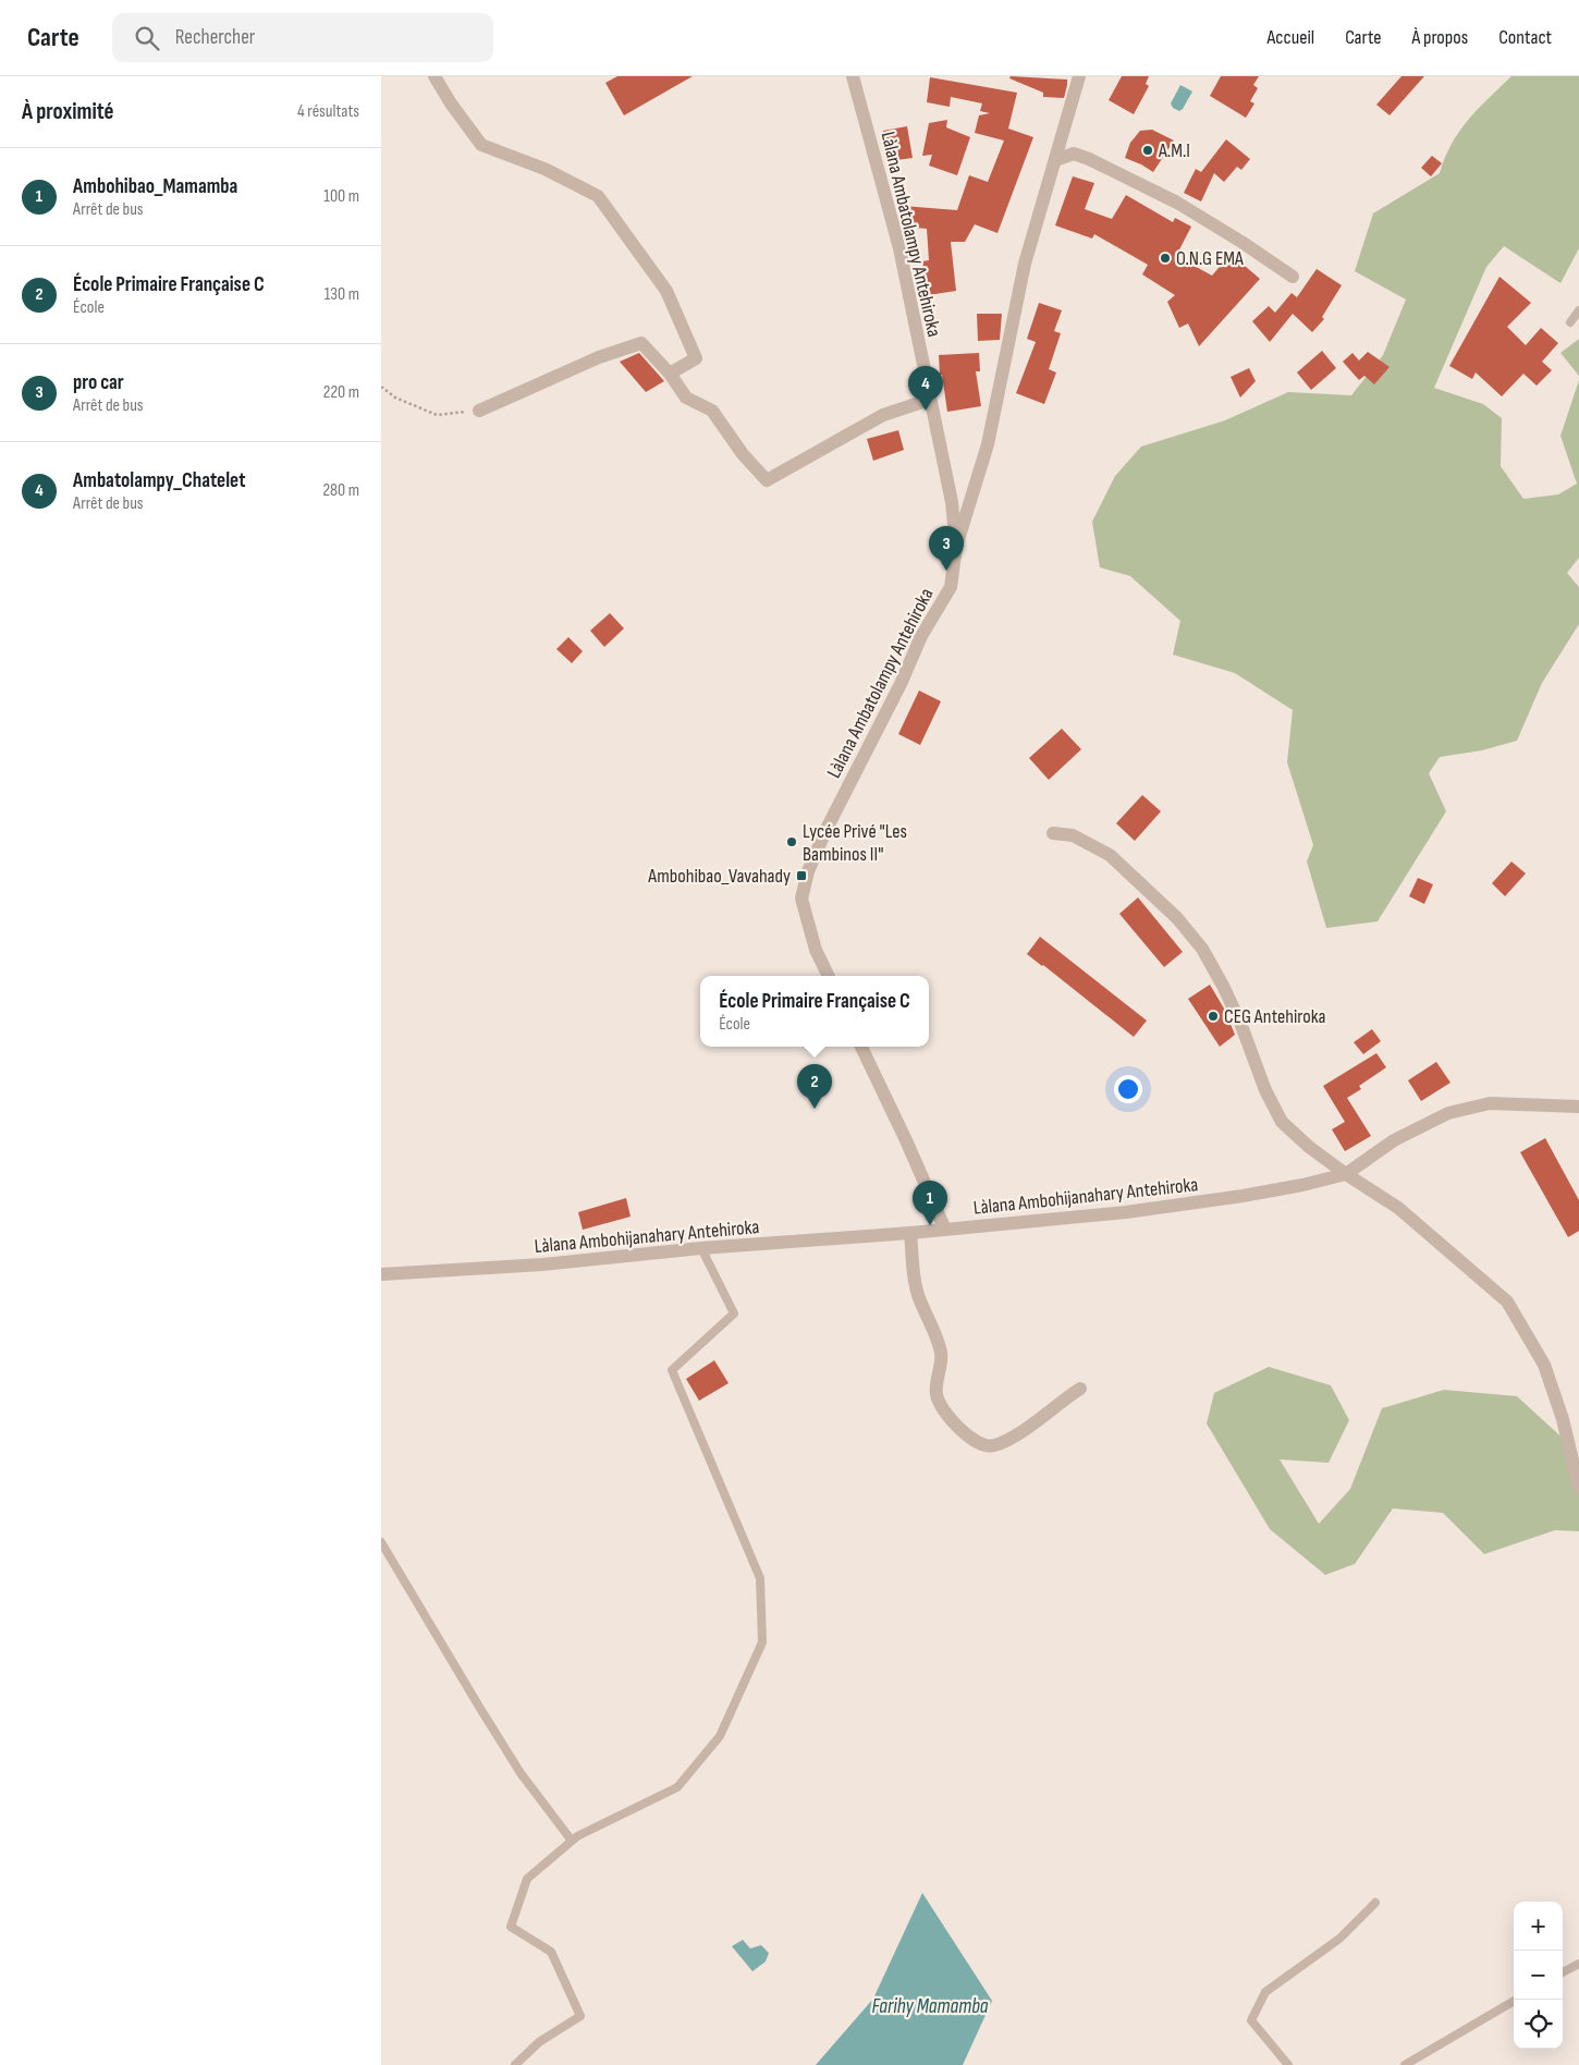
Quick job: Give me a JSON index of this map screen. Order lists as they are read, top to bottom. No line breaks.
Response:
{"streets":{"street":["Làlana Ambatolampy Antehiroka","Làlana Ambohijanahary Antehiroka"]},"water":["Farihy Mamamba"],"places":{"other":["A.M.I","O.N.G EMA","Lycée Privé \"Les Bambinos II\"","CEG Antehiroka"],"transit":["Ambohibao_Vavahady"]},"page":{"header":"Carte","search":"Rechercher","nav":["Accueil","Carte","À propos","Contact"],"heading":["À proximité","4 résultats"],"list":[{"mark":"1","name":"Ambohibao_Mamamba","note":"Arrêt de bus","value":"100 m"},{"mark":"2","name":"École Primaire Française C","note":"École","value":"130 m"},{"mark":"3","name":"pro car","note":"Arrêt de bus","value":"220 m"},{"mark":"4","name":"Ambatolampy_Chatelet","note":"Arrêt de bus","value":"280 m"}],"pins":["4","3","2","1"],"popup":["École Primaire Française C","École"],"map_buttons":["+","−"]}}
